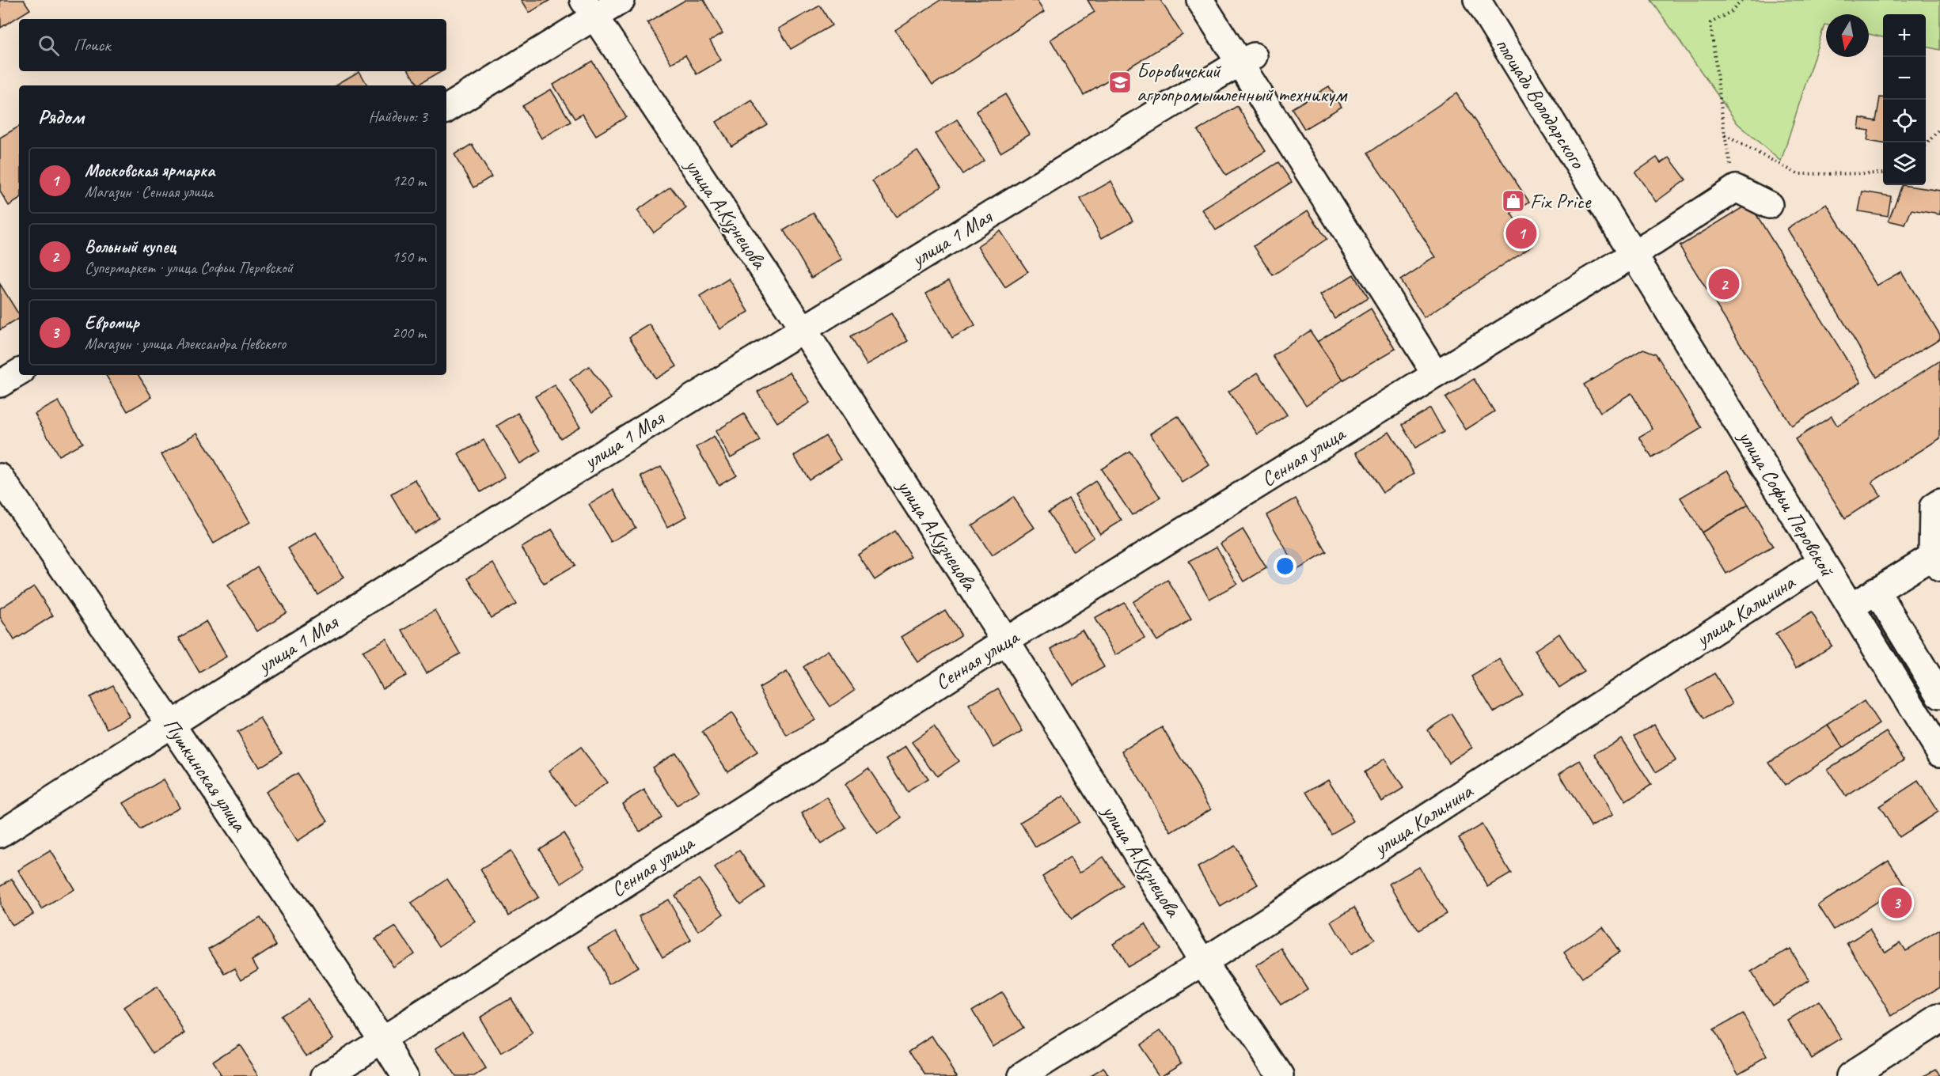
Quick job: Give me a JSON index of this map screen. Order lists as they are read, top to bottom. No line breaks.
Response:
{"streets":{"street":["площадь Володарского","улица А.Кузнецова","улица 1 Мая","Сенная улица","улица Софьи Перовской","улица Калинина","Пушкинская улица"]},"crossings":[["площадь Володарского","Сенная улица"],["площадь Володарского","улица Софьи Перовской"],["улица А.Кузнецова","улица 1 Мая"],["улица А.Кузнецова","Сенная улица"],["улица А.Кузнецова","улица Калинина"],["улица 1 Мая","Пушкинская улица"],["Сенная улица","улица Софьи Перовской"],["Сенная улица","Пушкинская улица"],["улица Софьи Перовской","улица Калинина"]],"places":{"school or university":["Боровичский агропромышленный техникум"],"shop":["Fix Price"]},"north":"bottom","page":{"map_buttons":["+","−"],"search":"Поиск","heading":["Рядом","Найдено: 3"],"list":[{"mark":"1","name":"Московская ярмарка","note":"Магазин · Сенная улица","value":"120 m"},{"mark":"2","name":"Вольный купец","note":"Супермаркет · улица Софьи Перовской","value":"150 m"},{"mark":"3","name":"Евромир","note":"Магазин · улица Александра Невского","value":"200 m"}],"pins":["1","2","3"]}}
